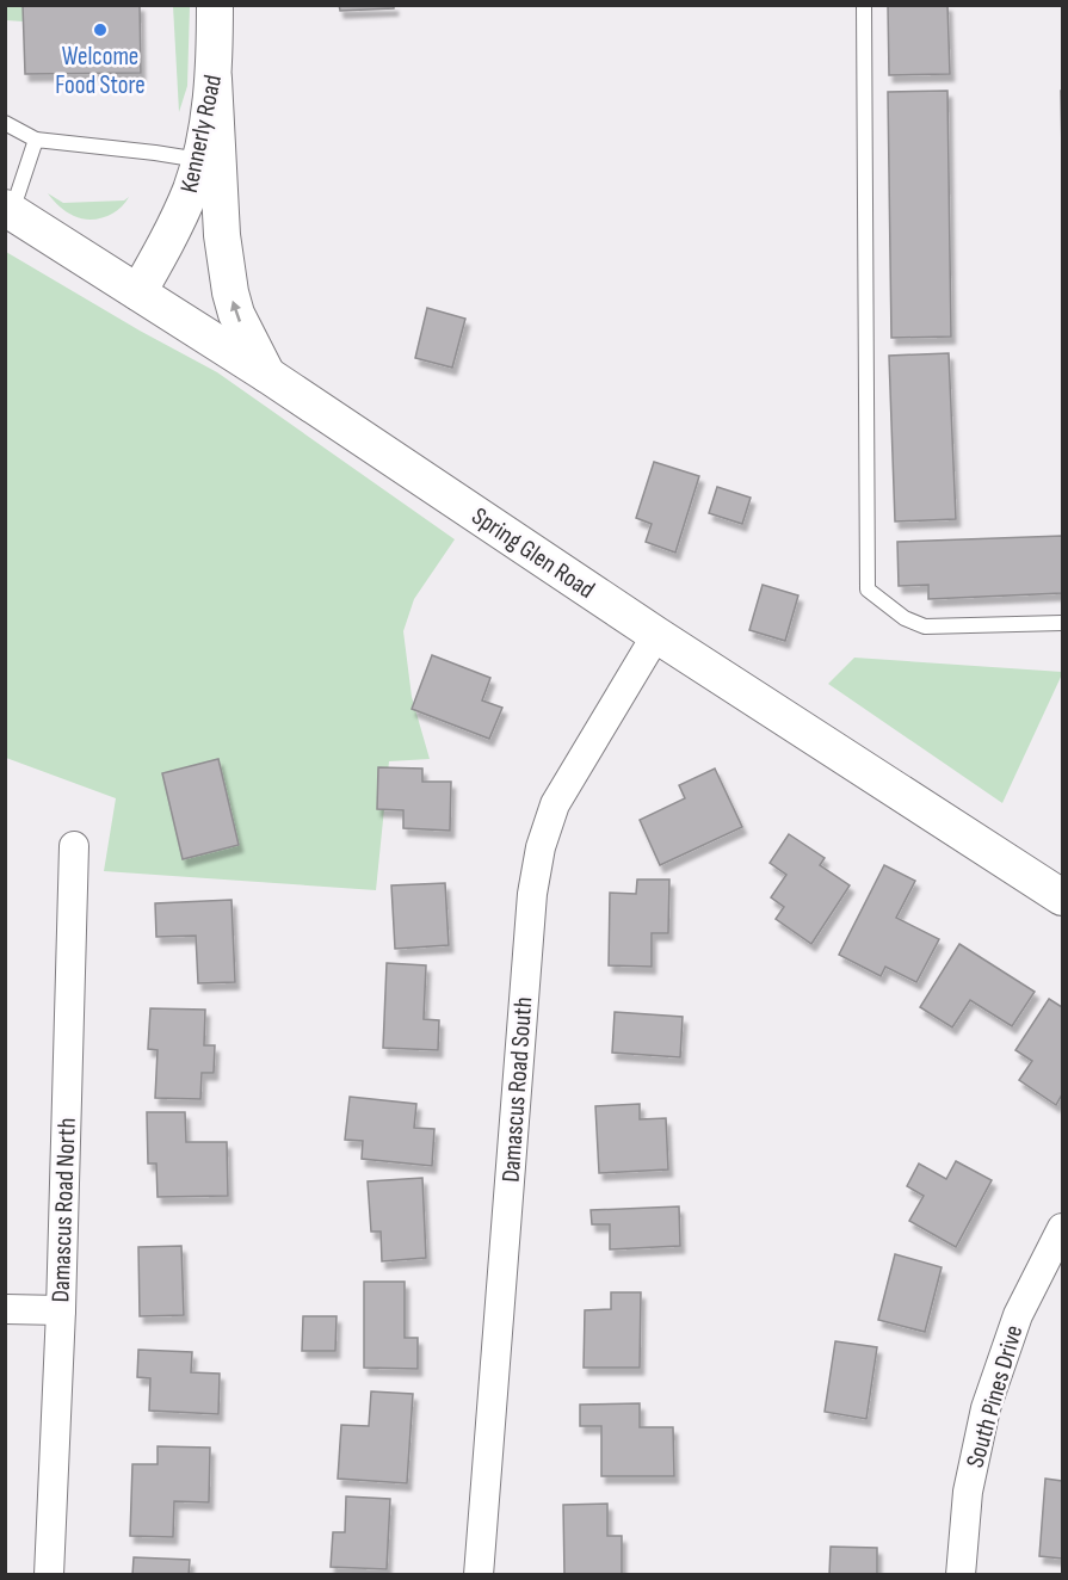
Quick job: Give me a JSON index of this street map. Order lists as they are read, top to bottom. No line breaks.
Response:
{"streets":{"street":["Kennerly Road","Spring Glen Road","Damascus Road South","Damascus Road North","South Pines Drive"]},"crossings":[["Kennerly Road","Spring Glen Road"],["Spring Glen Road","Damascus Road South"]],"places":["Welcome Food Store"]}
